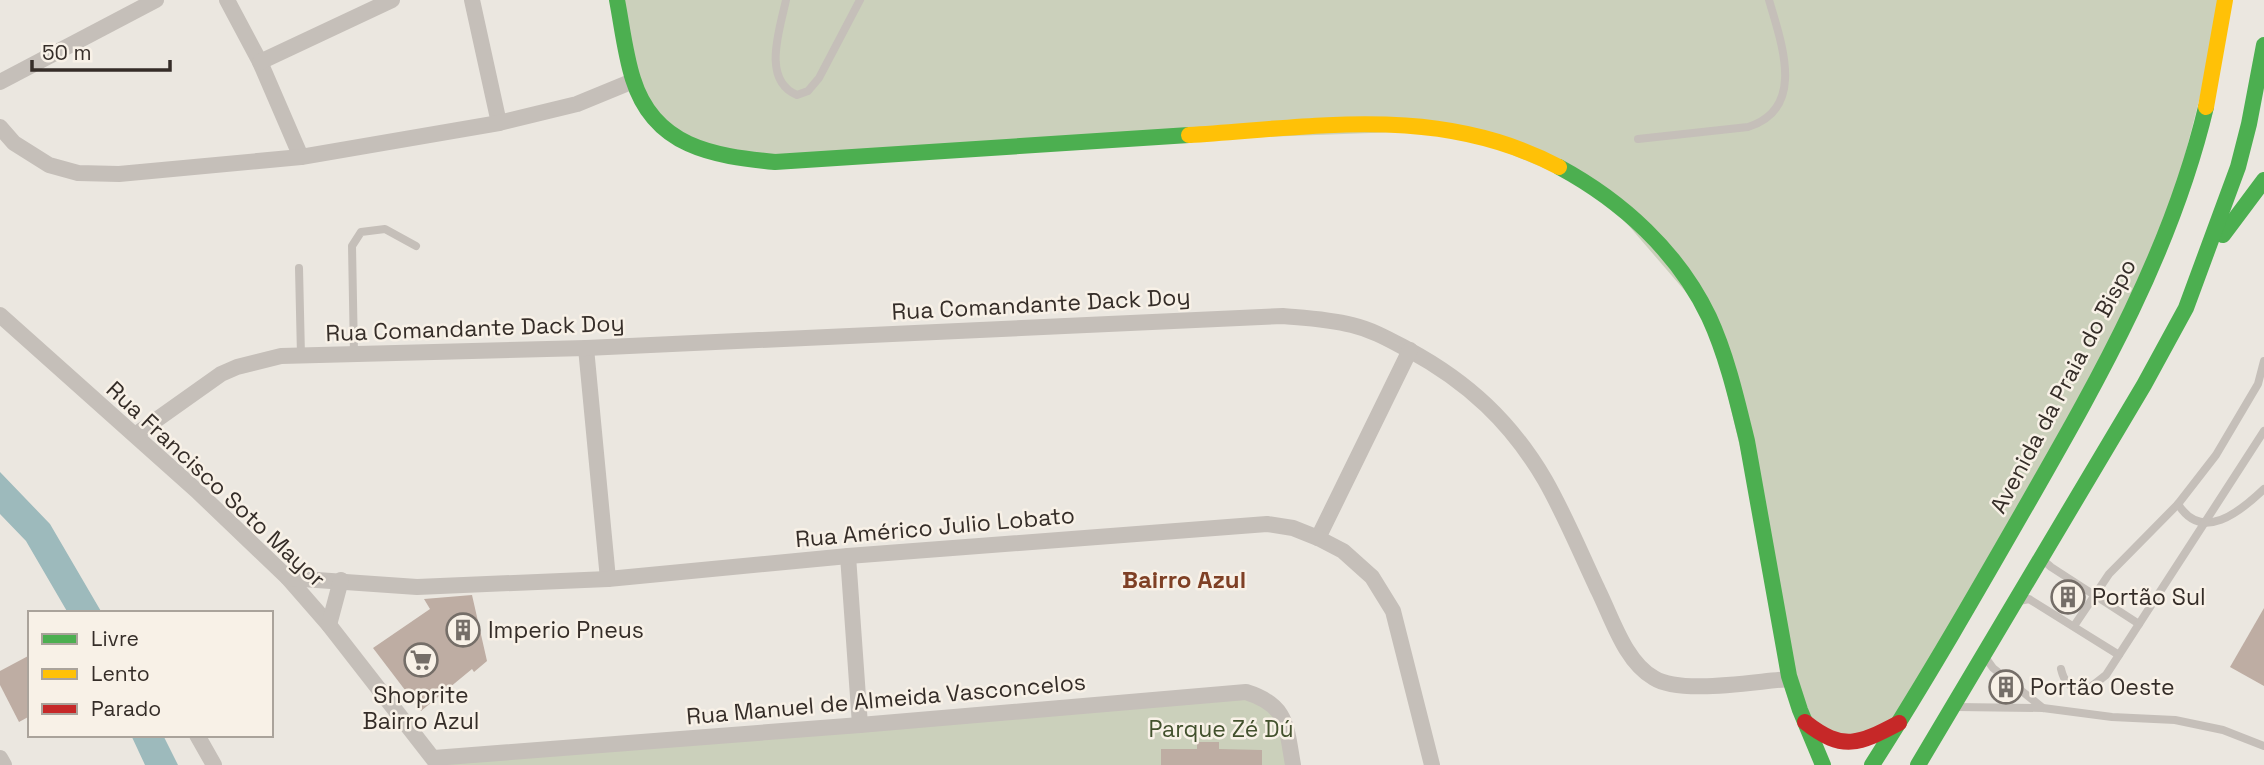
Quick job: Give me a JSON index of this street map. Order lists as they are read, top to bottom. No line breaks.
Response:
{"streets":{"street":["Rua Comandante Dack Doy","Avenida da Praia do Bispo","Rua Francisco Soto Mayor","Rua Américo Julio Lobato","Rua Manuel de Almeida Vasconcelos"]},"crossings":[["Rua Comandante Dack Doy","Rua Francisco Soto Mayor"],["Rua Francisco Soto Mayor","Rua Américo Julio Lobato"],["Rua Francisco Soto Mayor","Rua Manuel de Almeida Vasconcelos"]],"districts":["Bairro Azul"],"parks":["Parque Zé Dú"],"places":{"building":["Portão Sul","Imperio Pneus","Portão Oeste"],"supermarket":["Shoprite Bairro Azul"]},"legend":["Livre","Lento","Parado"],"scale_bar":"50 m"}
